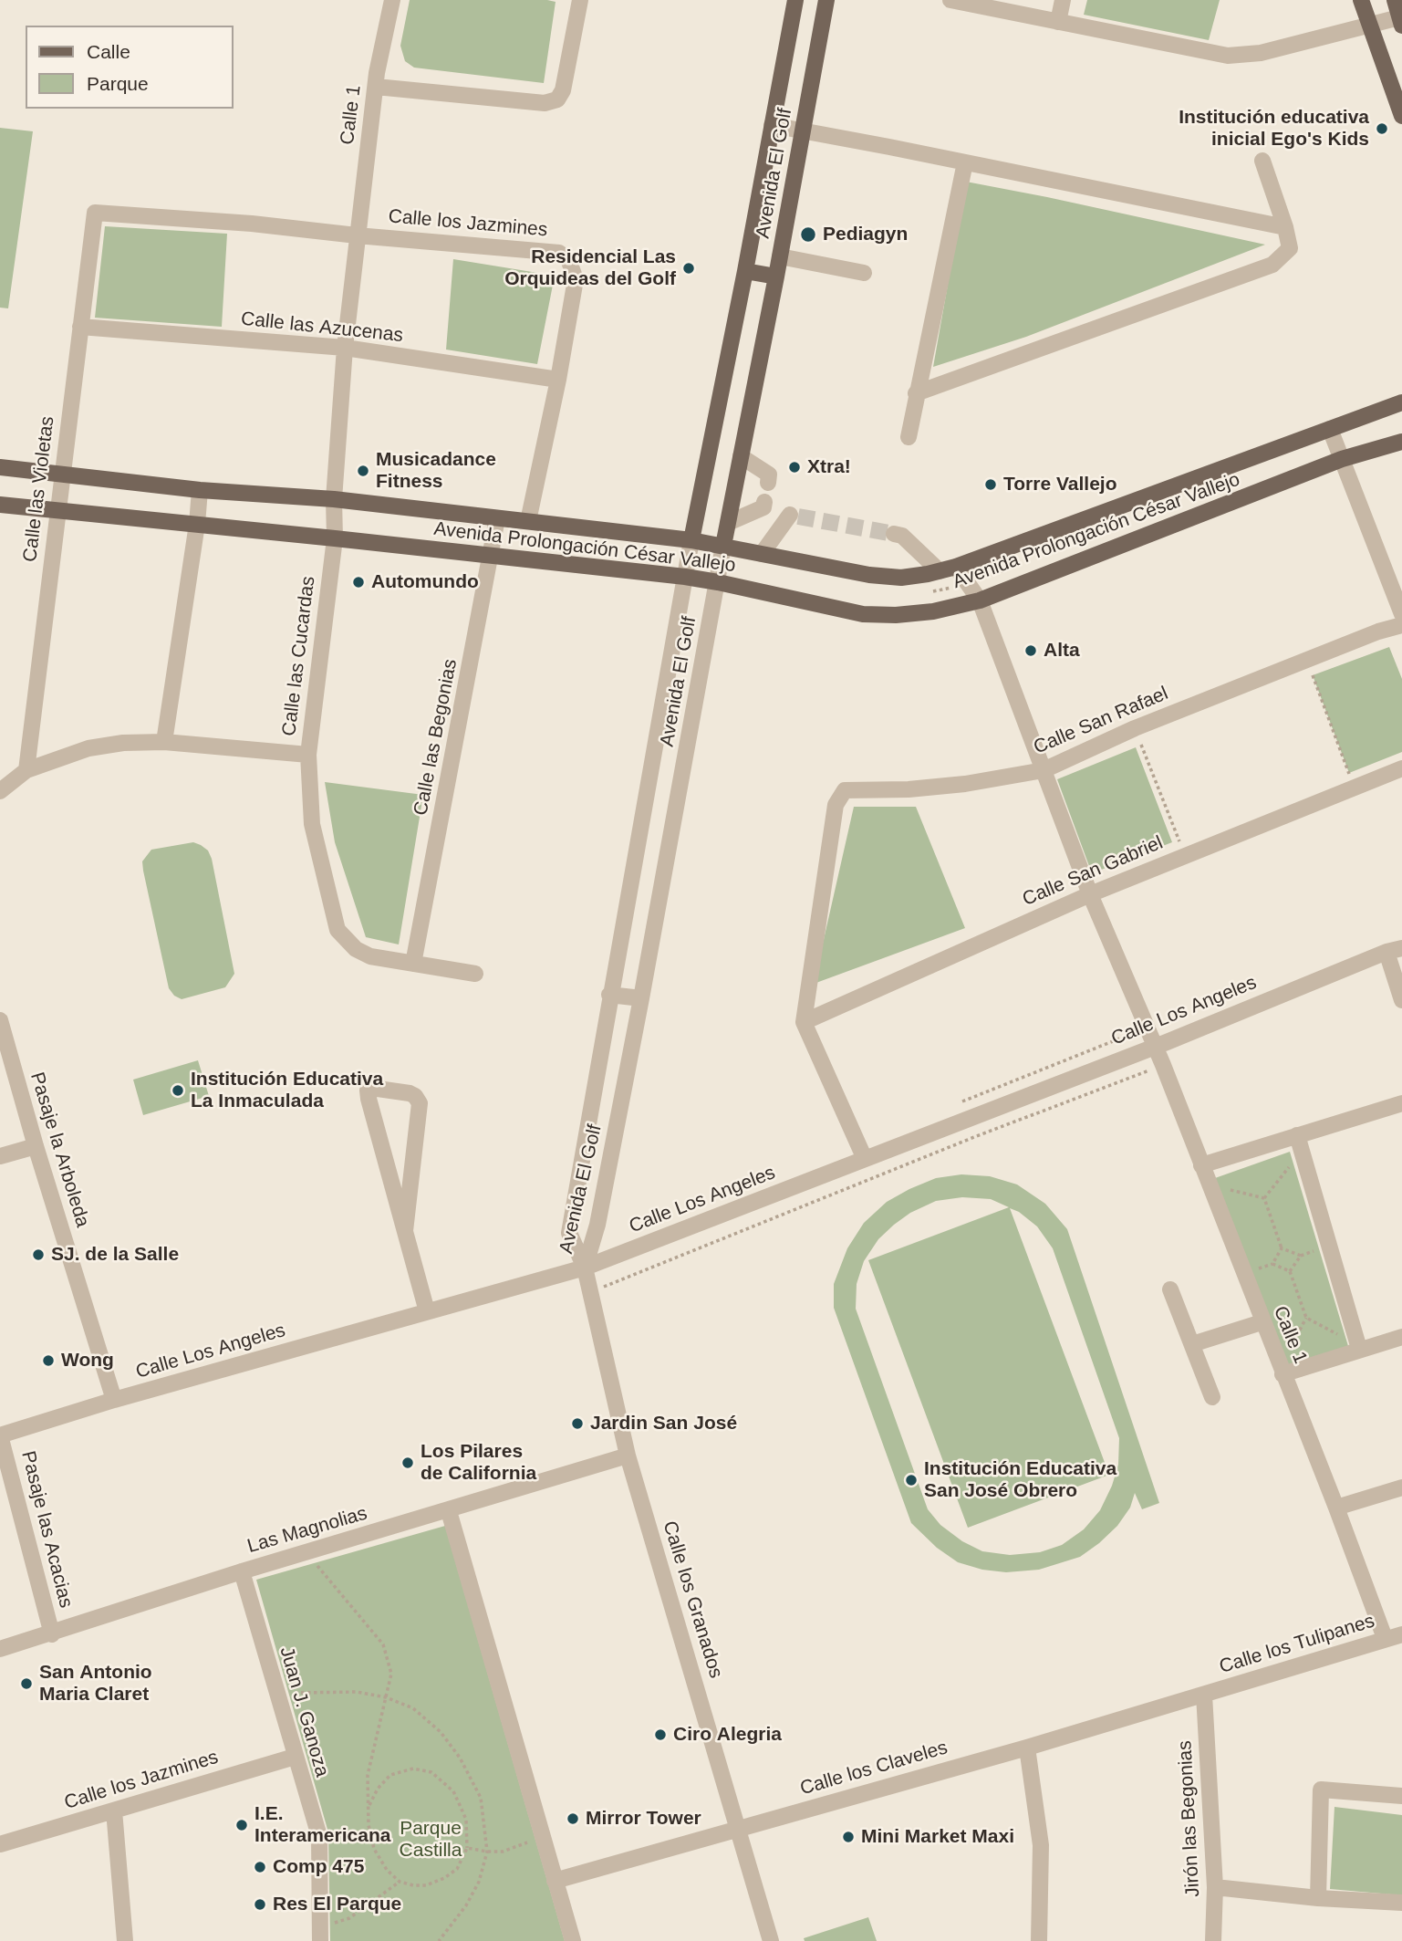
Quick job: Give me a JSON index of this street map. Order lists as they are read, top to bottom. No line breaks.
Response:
{"streets":{"main road":["Avenida El Golf","Avenida Prolongación César Vallejo"],"street":["Calle 1","Calle los Jazmines","Calle las Azucenas","Calle las Violetas","Calle las Cucardas","Calle San Rafael","Calle las Begonias","Calle San Gabriel","Calle Los Angeles","Pasaje la Arboleda","Pasaje las Acacias","Las Magnolias","Calle los Granados","Calle los Tulipanes","Juan J. Ganoza","Calle los Claveles","Jirón las Begonias"]},"crossings":[["Calle 1","Calle los Jazmines"],["Calle 1","Avenida Prolongación César Vallejo"],["Calle 1","Calle las Cucardas"],["Calle 1","Calle San Rafael"],["Calle 1","Calle San Gabriel"],["Calle 1","Calle Los Angeles"],["Calle 1","Calle los Tulipanes"],["Avenida El Golf","Avenida Prolongación César Vallejo"],["Avenida El Golf","Calle Los Angeles"],["Avenida El Golf","Calle los Granados"],["Calle los Jazmines","Calle las Azucenas"],["Calle los Jazmines","Calle las Violetas"],["Calle los Jazmines","Avenida Prolongación César Vallejo"],["Calle los Jazmines","Calle las Cucardas"],["Calle los Jazmines","Juan J. Ganoza"],["Calle las Azucenas","Calle las Violetas"],["Calle las Azucenas","Calle las Cucardas"],["Calle las Violetas","Avenida Prolongación César Vallejo"],["Avenida Prolongación César Vallejo","Calle las Cucardas"],["Avenida Prolongación César Vallejo","Calle las Begonias"],["Calle las Cucardas","Calle las Begonias"],["Calle San Rafael","Calle San Gabriel"],["Calle Los Angeles","Pasaje la Arboleda"],["Calle Los Angeles","Pasaje las Acacias"],["Calle Los Angeles","Calle los Granados"],["Pasaje las Acacias","Las Magnolias"],["Las Magnolias","Calle los Granados"],["Las Magnolias","Juan J. Ganoza"],["Calle los Granados","Calle los Claveles"],["Calle los Tulipanes","Calle los Claveles"],["Calle los Tulipanes","Jirón las Begonias"],["Calle los Claveles","Jirón las Begonias"]],"parks":["Parque Castilla"],"places":["Institución educativa inicial Ego's Kids","Pediagyn","Residencial Las Orquideas del Golf","Xtra!","Musicadance Fitness","Torre Vallejo","Automundo","Alta","Institución Educativa La Inmaculada","SJ. de la Salle","Wong","Jardin San José","Los Pilares de California","Institución Educativa San José Obrero","San Antonio Maria Claret","Ciro Alegria","Mirror Tower","I.E. Interamericana","Mini Market Maxi","Comp 475","Res El Parque"],"legend":["Calle","Parque"]}
